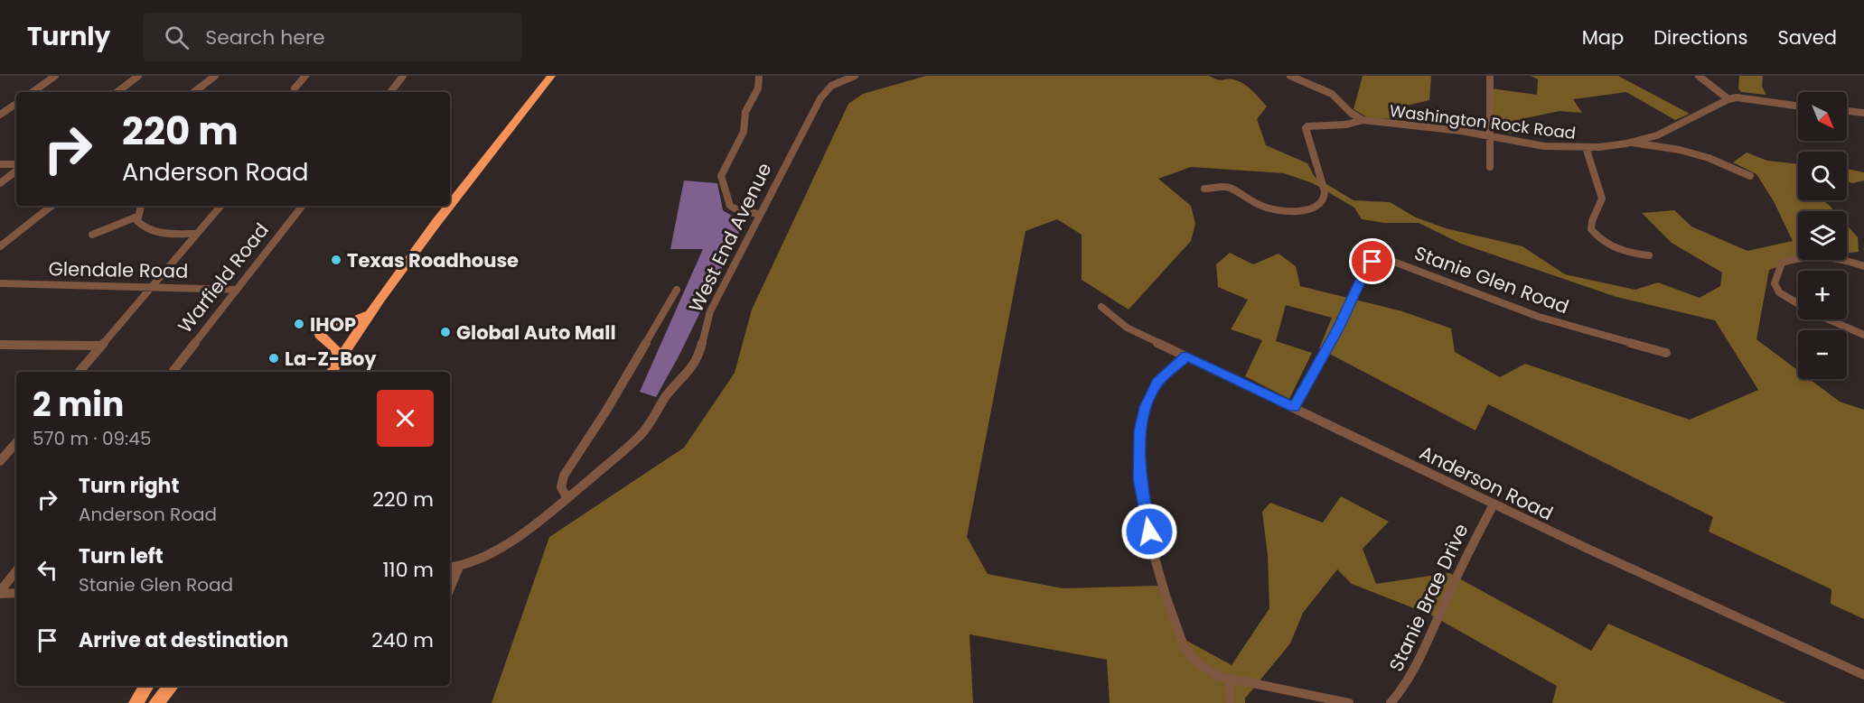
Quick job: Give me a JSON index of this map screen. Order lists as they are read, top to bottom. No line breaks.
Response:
{"streets":{"street":["Washington Rock Road","West End Avenue","Glendale Road","Warfield Road","Stanie Glen Road","Anderson Road","Stanie Brae Drive"]},"crossings":[["Glendale Road","Warfield Road"],["Stanie Glen Road","Anderson Road"],["Anderson Road","Stanie Brae Drive"]],"places":["Texas Roadhouse","IHOP","Global Auto Mall","La-Z-Boy"],"north":"bottom right","page":{"header":"Turnly","search":"Search here","nav":["Map","Directions","Saved"],"map_buttons":["+","−"],"turn":["220 m","Anderson Road"],"heading":["2 min","570 m · 09:45"],"list":[{"name":"Turn right","note":"Anderson Road","value":"220 m"},{"name":"Turn left","note":"Stanie Glen Road","value":"110 m"},{"name":"Arrive at destination","value":"240 m"}]}}
